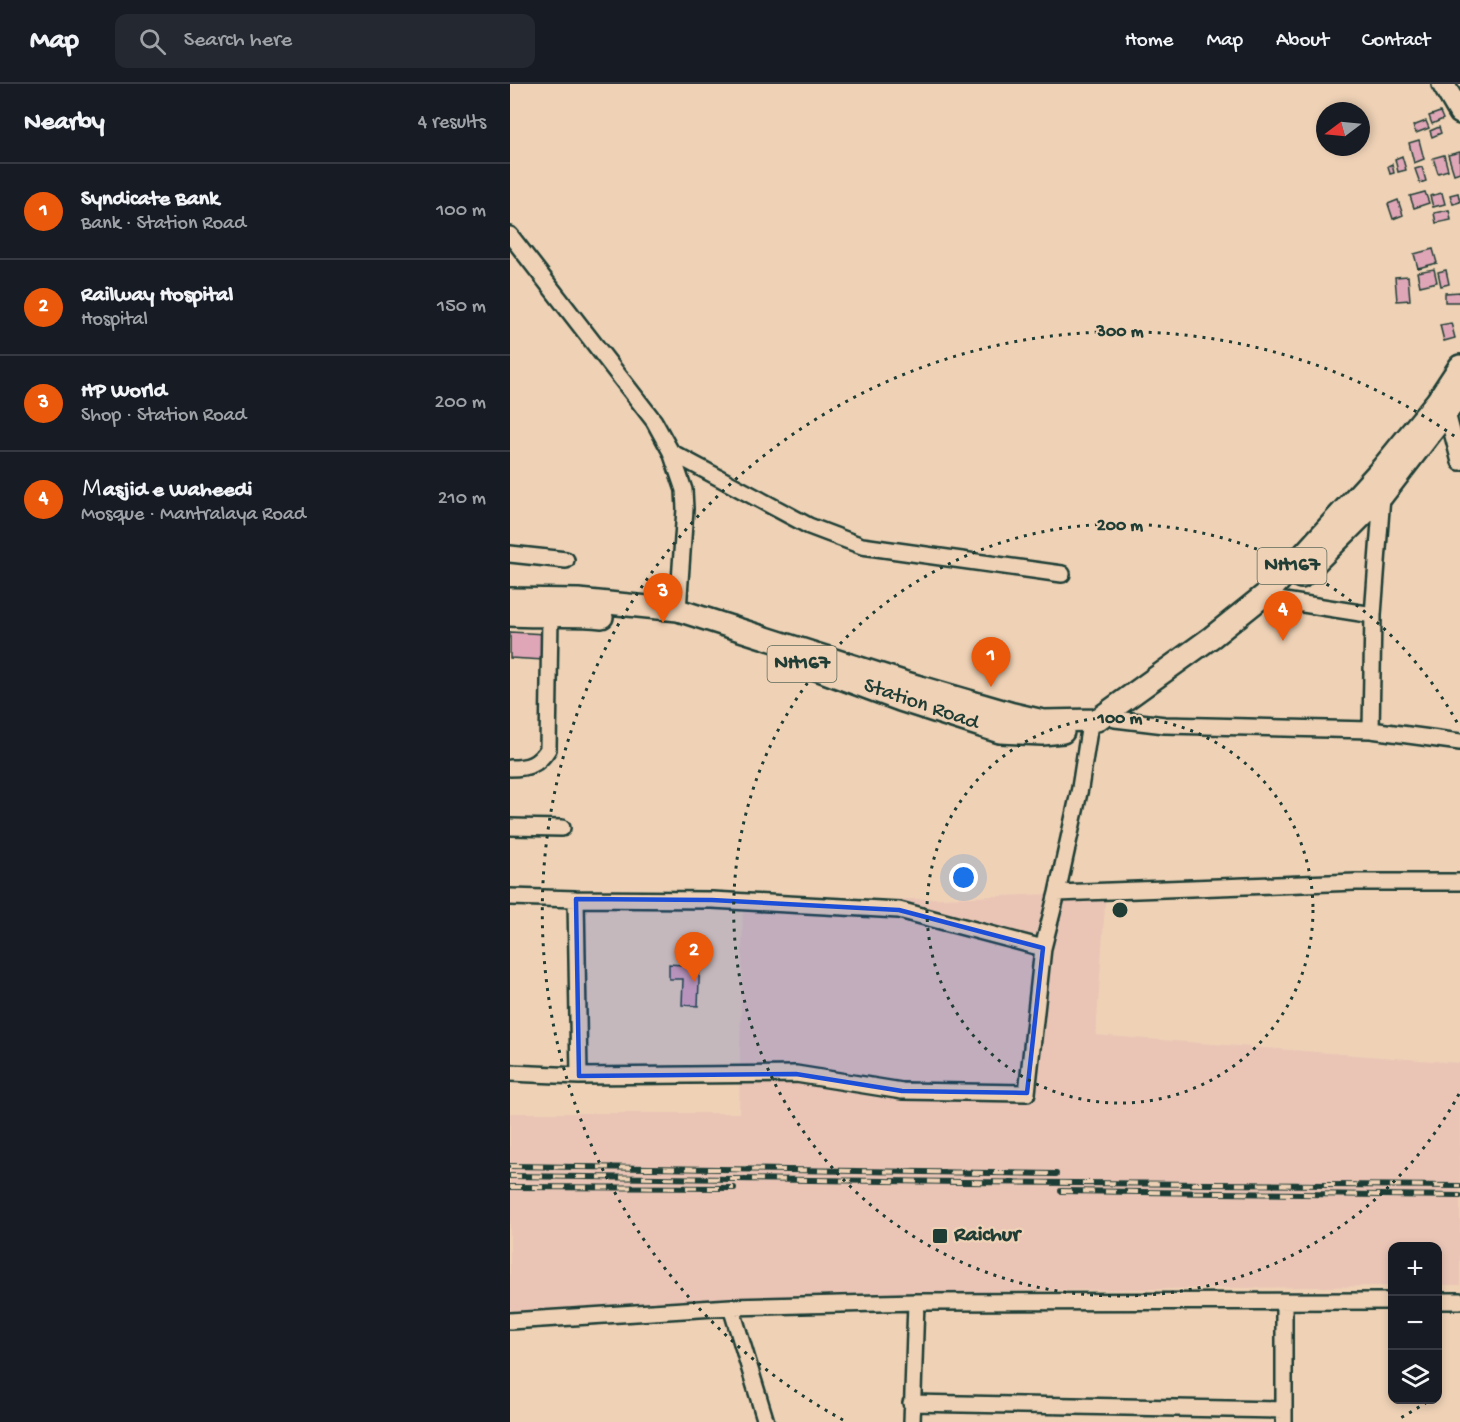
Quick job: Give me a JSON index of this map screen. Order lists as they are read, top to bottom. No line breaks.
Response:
{"streets":{"highway":["NH167","Station Road"]},"crossings":[["NH167","Station Road"]],"places":{"transit":["Raichur"]},"north":"left","page":{"header":"Map","search":"Search here","nav":["Home","Map","About","Contact"],"heading":["Nearby","4 results"],"list":[{"mark":"1","name":"Syndicate Bank","note":"Bank · Station Road","value":"100 m"},{"mark":"2","name":"Railway Hospital","note":"Hospital","value":"150 m"},{"mark":"3","name":"HP World","note":"Shop · Station Road","value":"200 m"},{"mark":"4","name":"Ｍasjid e Waheedi","note":"Mosque · Mantralaya Road","value":"210 m"}],"pins":["3","4","1","2"],"map_buttons":["+","−"]},"rings":["300 m","200 m","100 m"]}
